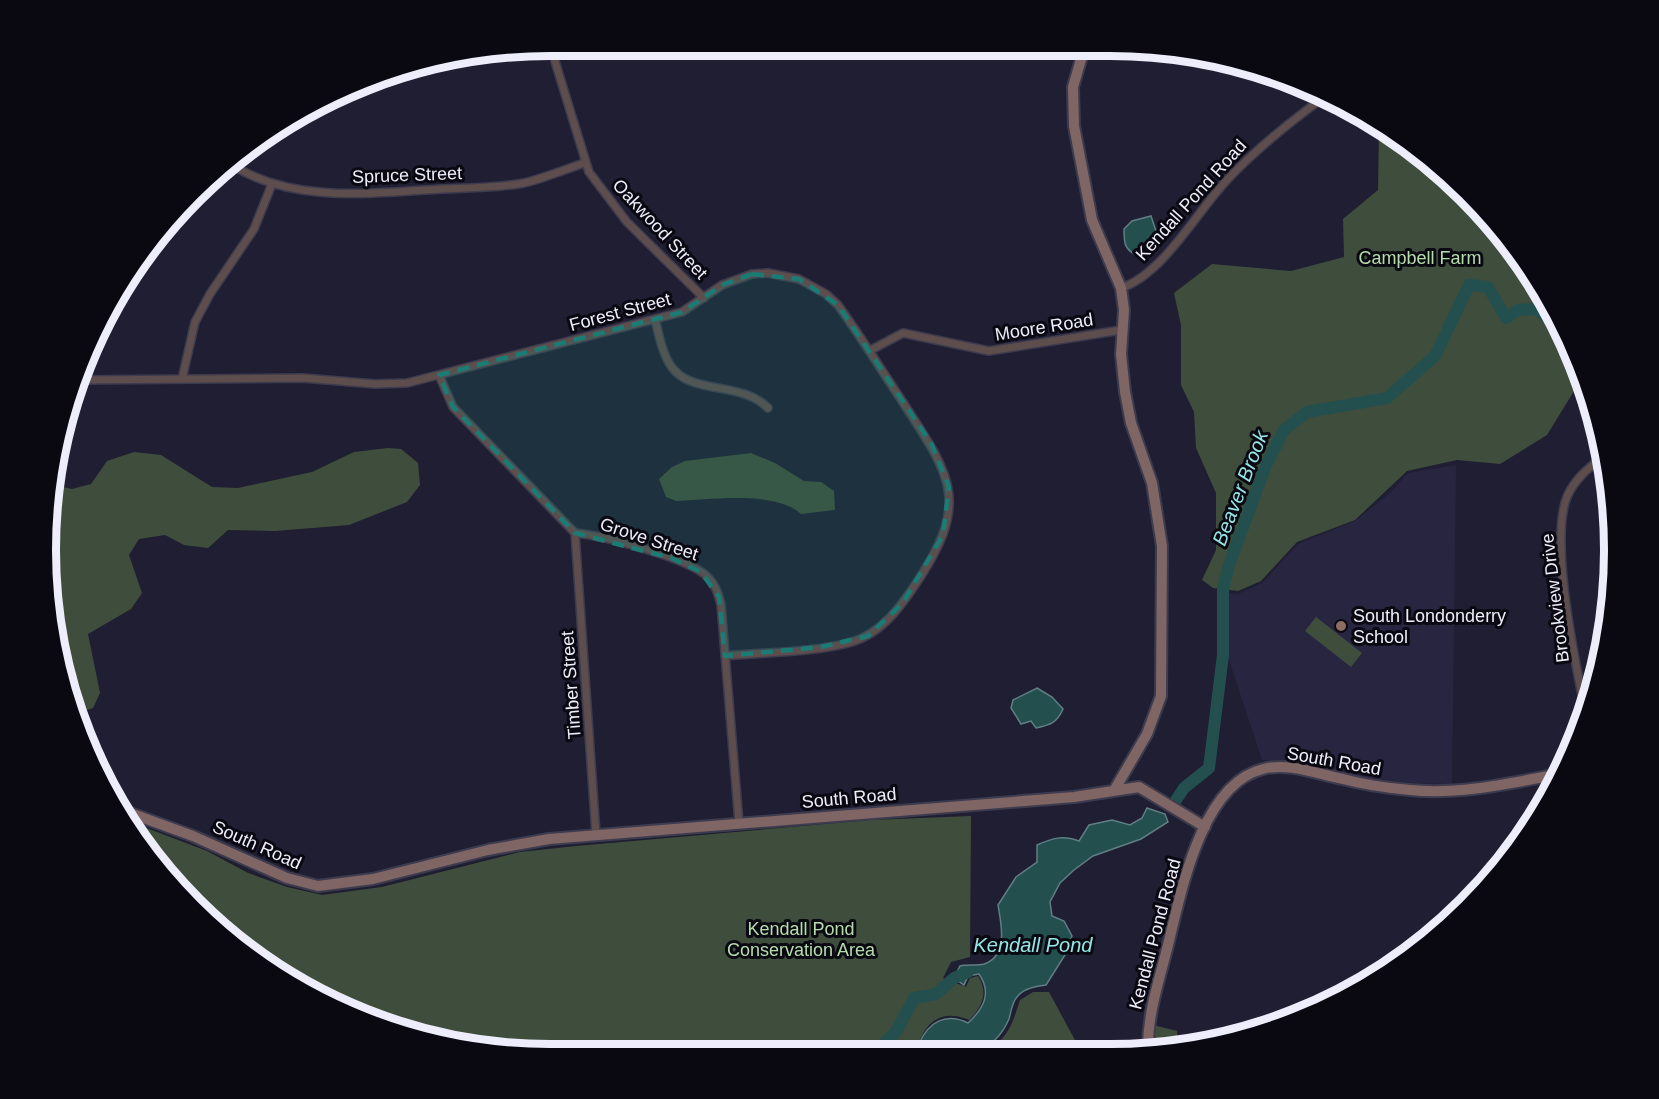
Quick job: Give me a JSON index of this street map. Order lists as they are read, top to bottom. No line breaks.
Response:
{"streets":{"street":["Spruce Street","Kendall Pond Road","Oakwood Street","Forest Street","Moore Road","Grove Street","Brookview Drive","Timber Street","South Road"]},"crossings":[["Spruce Street","Oakwood Street"],["Kendall Pond Road","South Road"],["Oakwood Street","Forest Street"],["Forest Street","Moore Road"],["Forest Street","Grove Street"],["Grove Street","Timber Street"],["Grove Street","South Road"],["Timber Street","South Road"]],"water":["Beaver Brook","Kendall Pond"],"parks":["Campbell Farm","Kendall Pond Conservation Area"],"places":["South Londonderry School"]}
